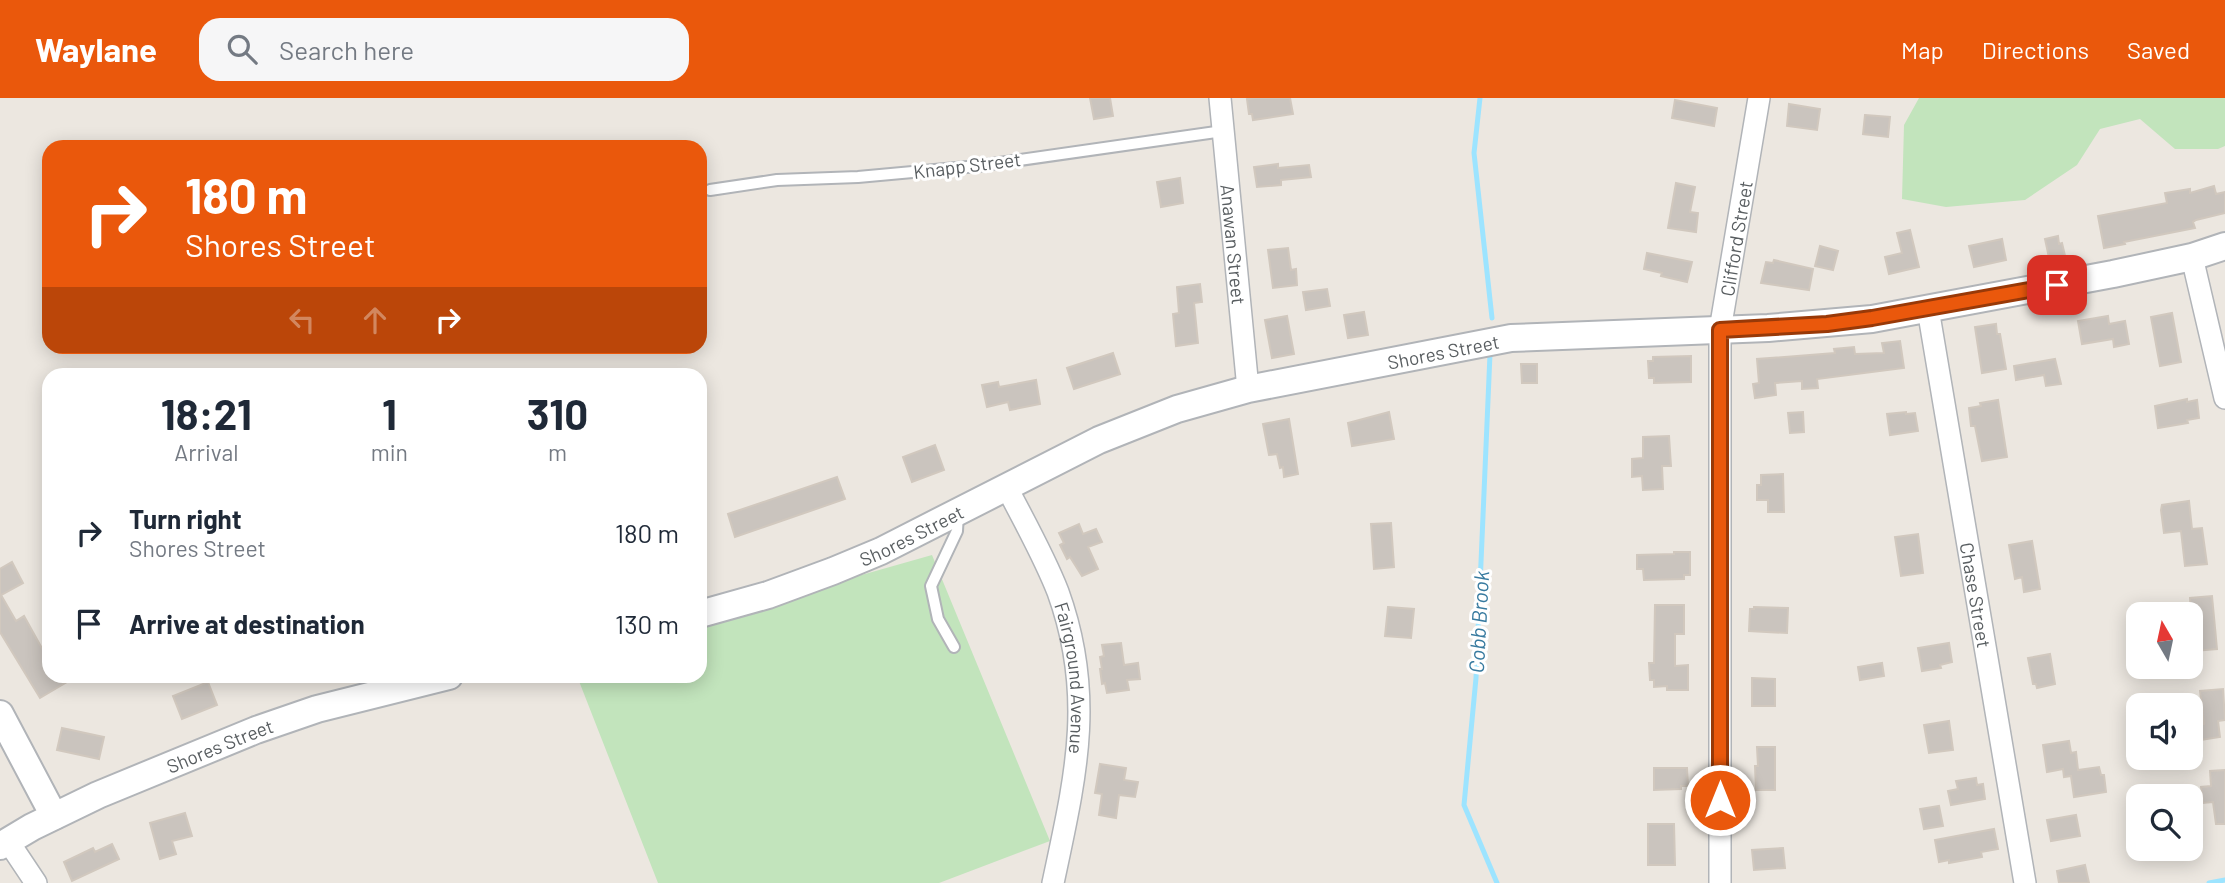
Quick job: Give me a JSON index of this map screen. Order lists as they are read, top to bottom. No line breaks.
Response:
{"streets":{"street":["Clifford Street","Anawan Street","Shores Street","Chase Street","Fairground Avenue"],"lane":["Knapp Street"]},"crossings":[["Knapp Street","Anawan Street"],["Clifford Street","Shores Street"],["Anawan Street","Shores Street"],["Shores Street","Chase Street"],["Shores Street","Fairground Avenue"]],"water":["Cobb Brook"],"north":"top","page":{"header":"Waylane","search":"Search here","nav":["Map","Directions","Saved"],"turn":["180 m","Shores Street"],"eta":["18:21","Arrival","1","min","310","m"],"list":[{"name":"Turn right","note":"Shores Street","value":"180 m"},{"name":"Arrive at destination","value":"130 m"}]}}
